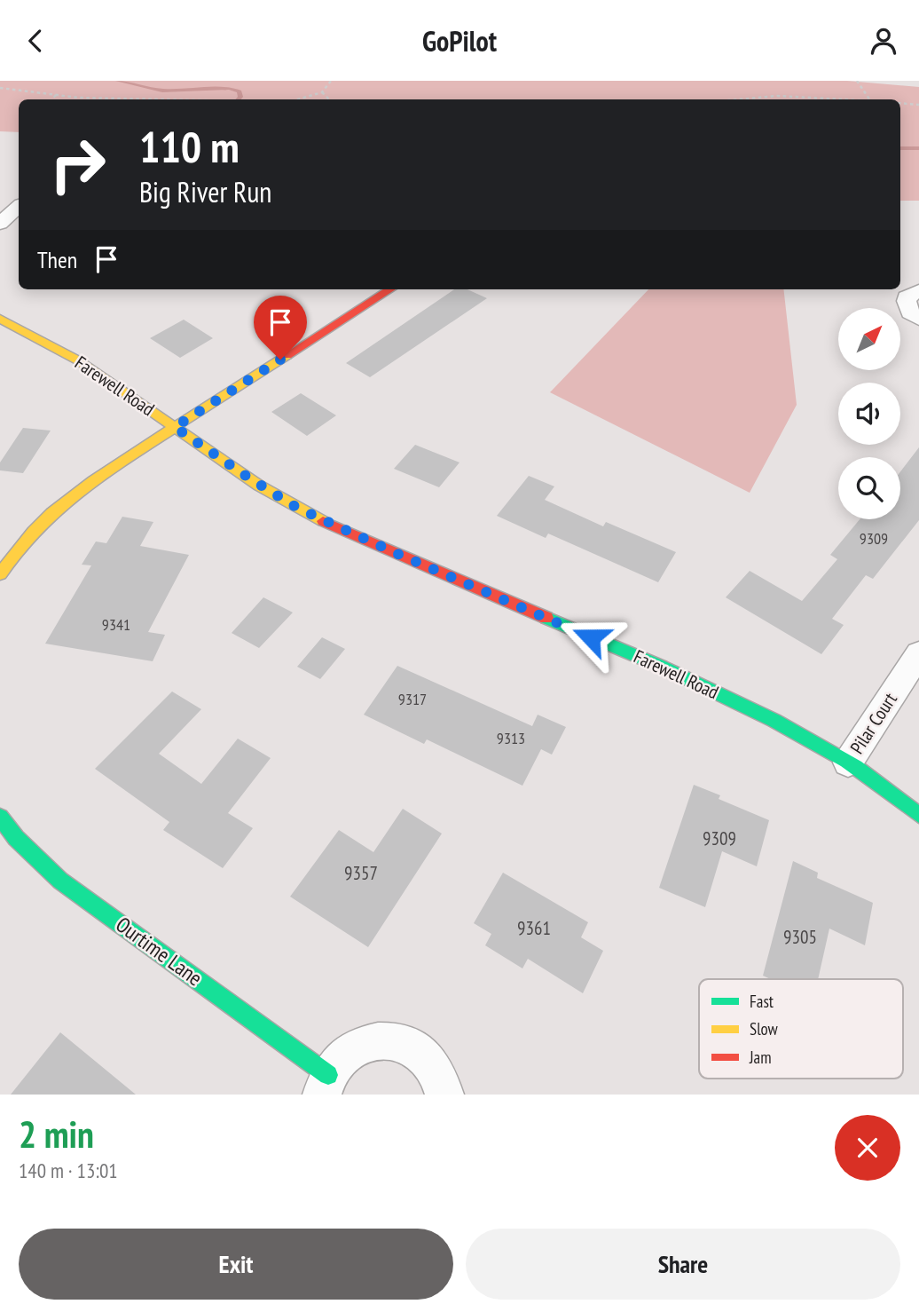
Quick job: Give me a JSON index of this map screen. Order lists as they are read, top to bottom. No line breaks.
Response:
{"streets":{"street":["Farewell Road","Pilar Court","Ourtime Lane"]},"crossings":[["Farewell Road","Pilar Court"]],"house_numbers":["9309","9341","9317","9313","9309","9357","9361","9305"],"legend":["Fast","Slow","Jam"],"north":"top right","page":{"header":"GoPilot","turn":["110 m","Big River Run"],"then":"Then","heading":["2 min","140 m · 13:01"],"buttons":["Exit","Share"]}}
